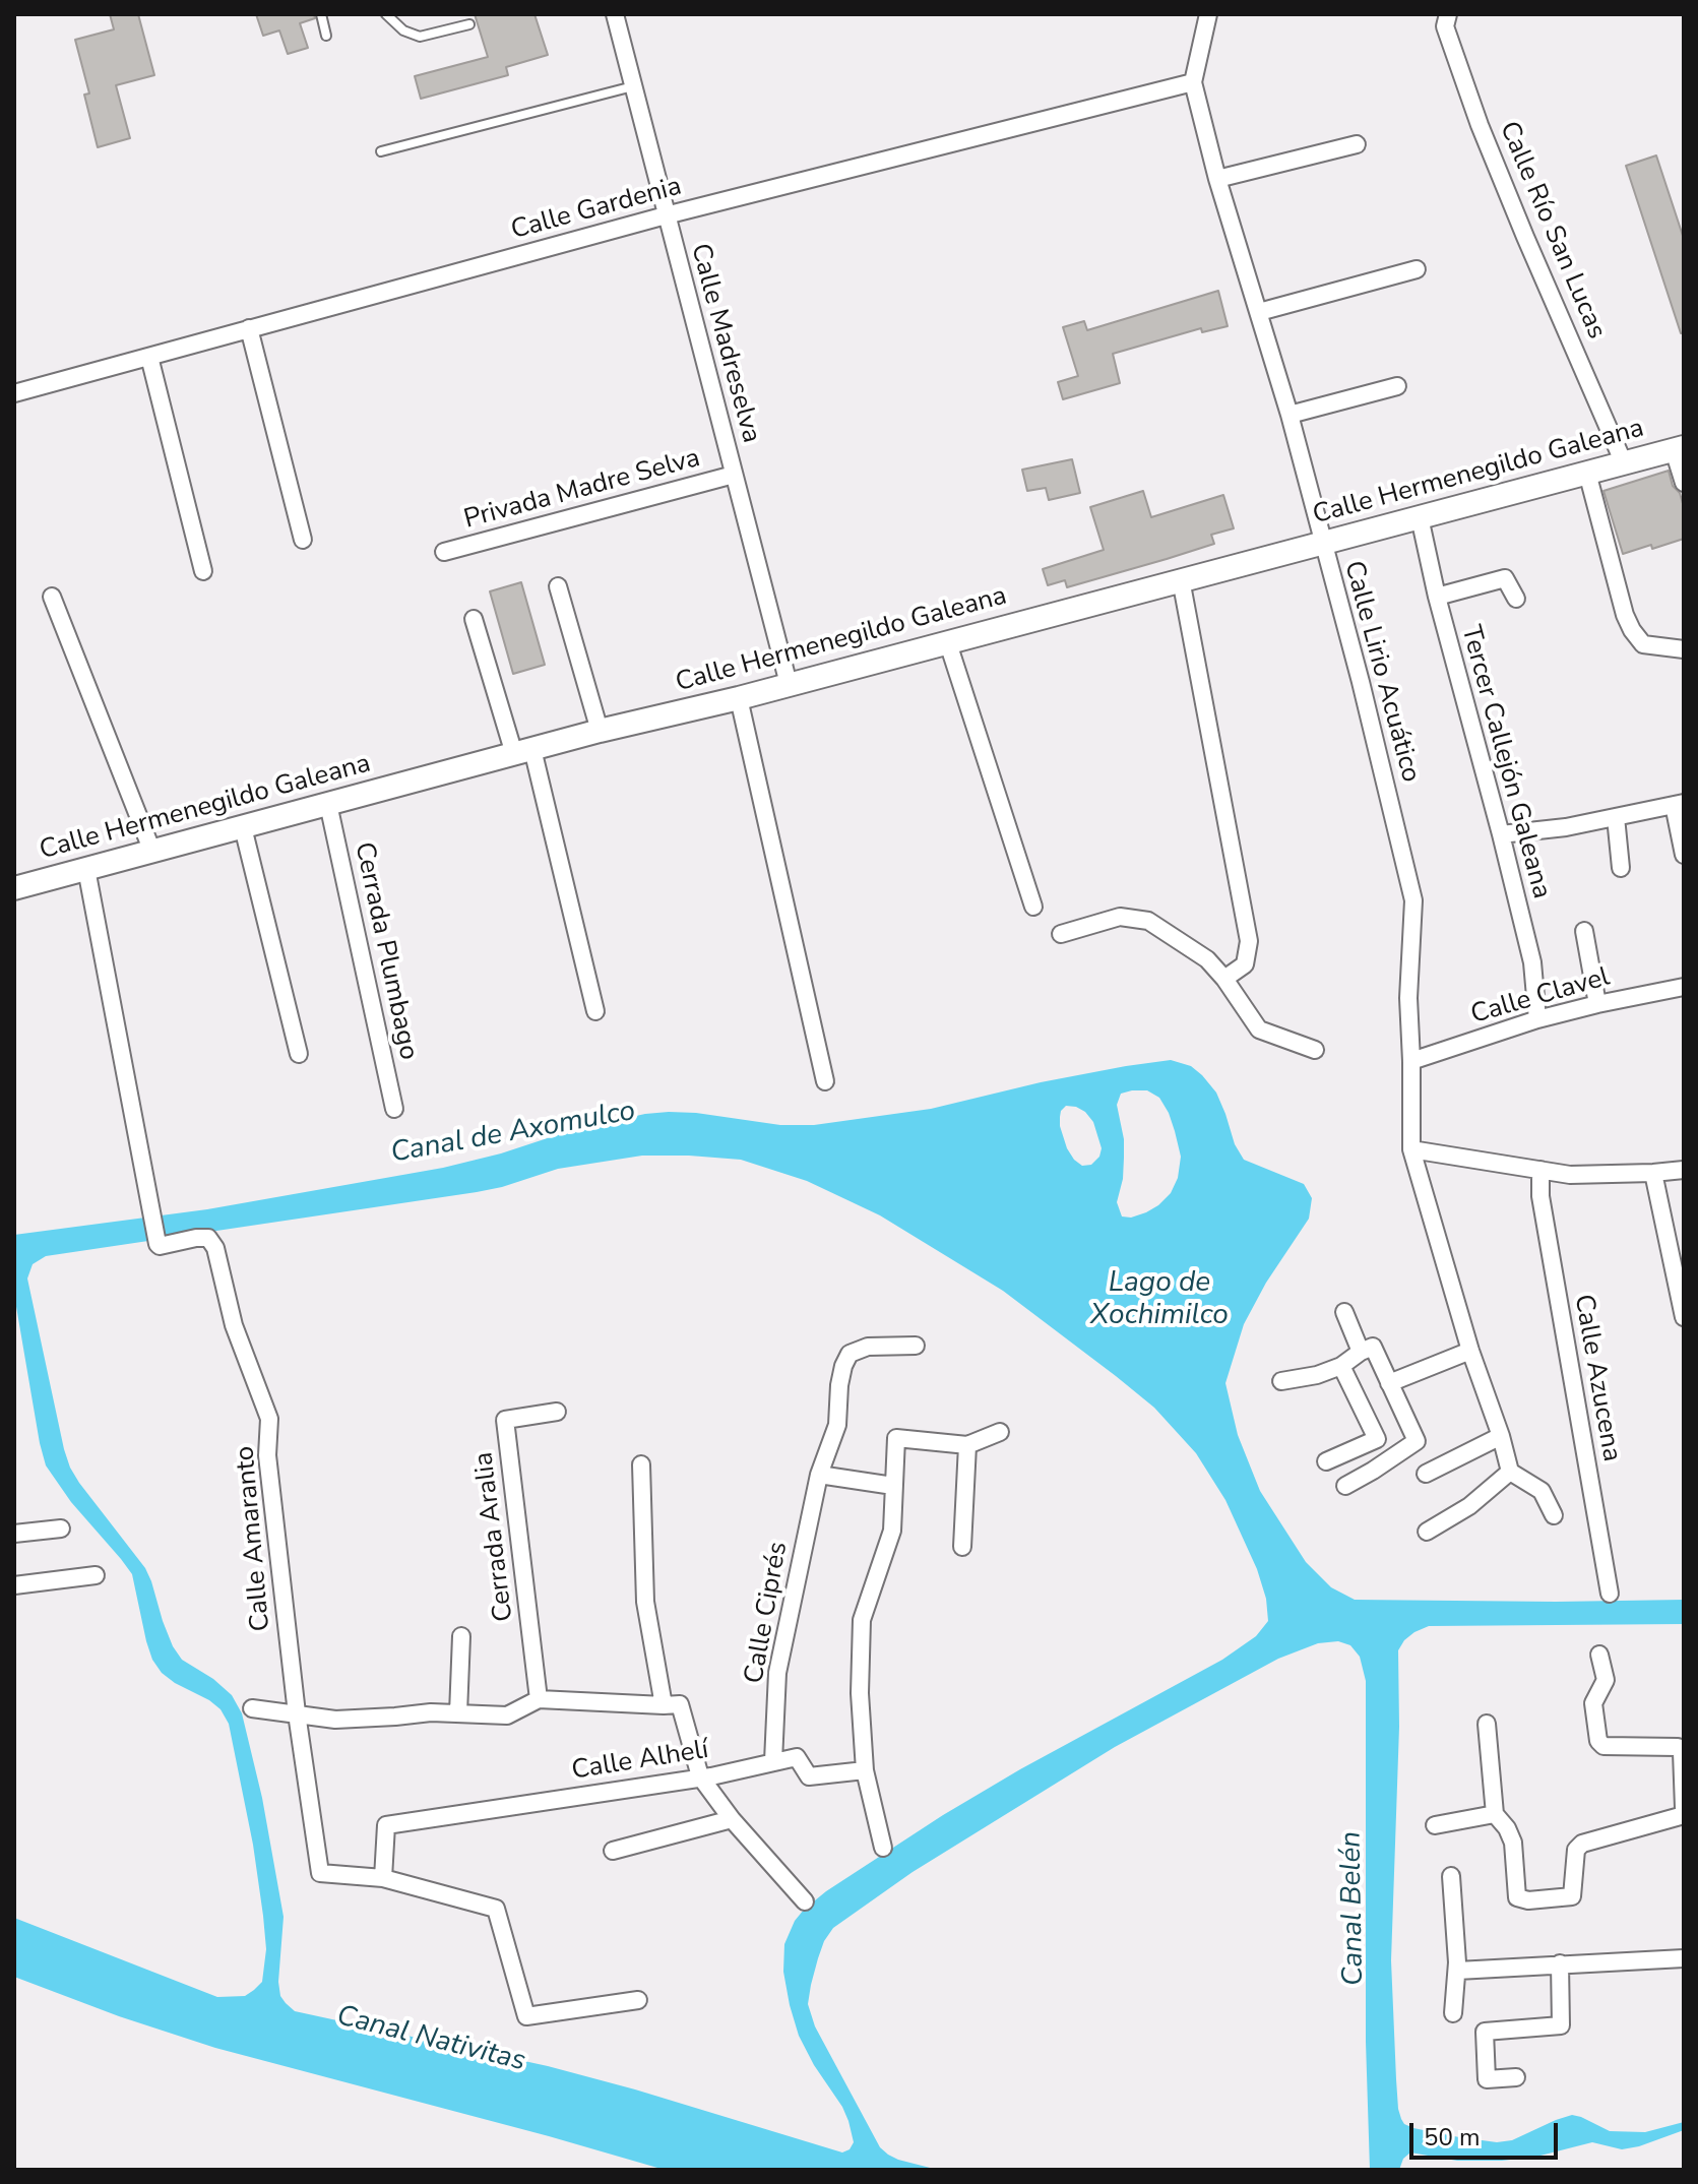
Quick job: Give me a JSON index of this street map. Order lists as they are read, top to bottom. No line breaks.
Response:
{"streets":{"street":["Calle Gardenia","Calle Río San Lucas","Calle Madreselva","Calle Hermenegildo Galeana","Privada Madre Selva","Calle Lirio Acuático","Tercer Callejón Galeana","Cerrada Plumbago","Calle Clavel","Calle Azucena","Cerrada Aralia","Calle Amaranto","Calle Ciprés","Calle Alhelí"]},"crossings":[["Calle Gardenia","Calle Madreselva"],["Calle Gardenia","Calle Lirio Acuático"],["Calle Río San Lucas","Calle Hermenegildo Galeana"],["Calle Madreselva","Calle Hermenegildo Galeana"],["Calle Madreselva","Privada Madre Selva"],["Calle Hermenegildo Galeana","Calle Lirio Acuático"],["Calle Hermenegildo Galeana","Tercer Callejón Galeana"],["Calle Hermenegildo Galeana","Cerrada Plumbago"],["Calle Hermenegildo Galeana","Calle Amaranto"],["Calle Lirio Acuático","Calle Clavel"],["Tercer Callejón Galeana","Calle Clavel"],["Calle Amaranto","Calle Alhelí"],["Calle Ciprés","Calle Alhelí"]],"water":["Canal de Axomulco","Lago de Xochimilco","Canal Belén","Canal Nativitas"],"scale_bar":"50 m"}
